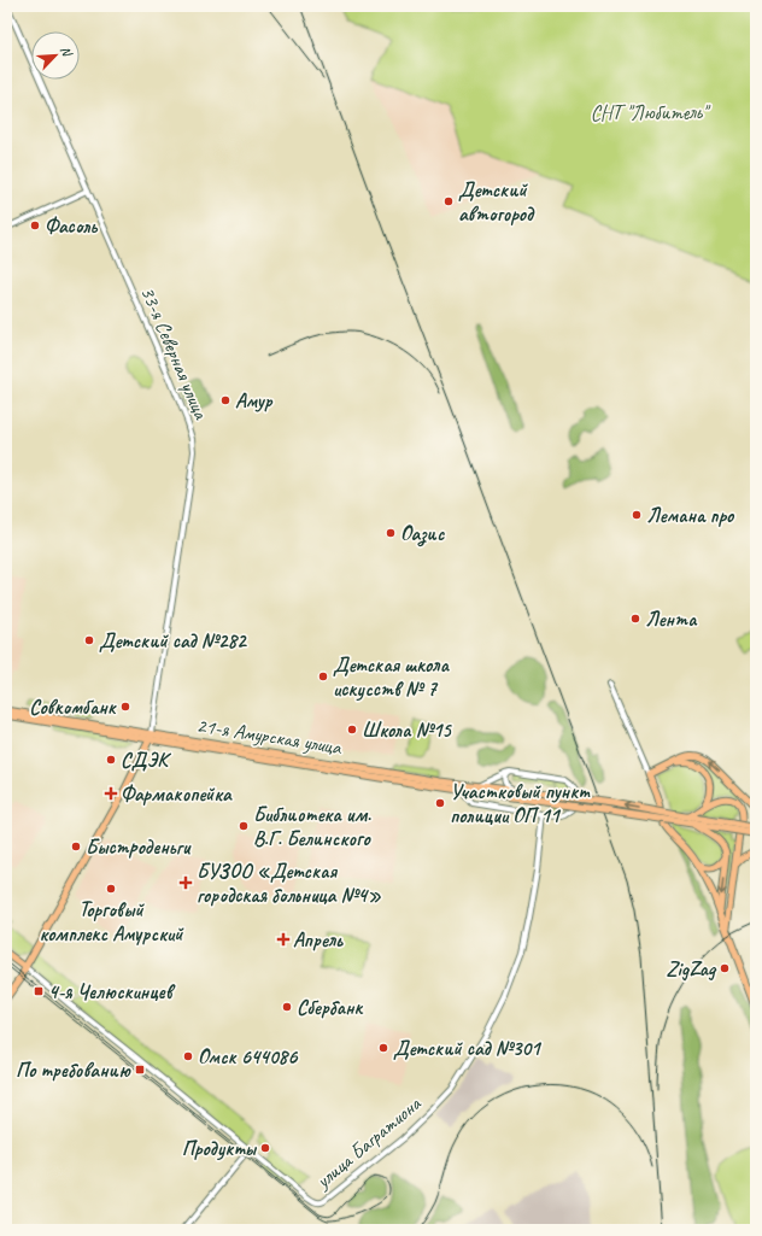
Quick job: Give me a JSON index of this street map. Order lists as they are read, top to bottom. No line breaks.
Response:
{"streets":{"main road":["21-я Амурская улица","улица Багратиона"],"street":["33-я Северная улица"]},"crossings":[["33-я Северная улица","21-я Амурская улица"]],"parks":["СНТ \"Любитель\""],"places":{"other":["Детский автогород","Фасоль","Амур","Лемана про","Оазис","Лента","Детский сад №282","Детская школа искусств № 7","Совкомбанк","Школа №15","СДЭК","Участковый пункт полиции ОП 11","Библиотека им. В.Г. Белинского","Быстроденьги","Торговый комплекс Амурский","ZigZag","Сбербанк","Детский сад №301","Омск 644086","Продукты"],"health":["Фармакопейка","БУЗОО «Детская городская больница №4»","Апрель"],"transit":["4-я Челюскинцев","По требованию"]},"north":"top right"}
